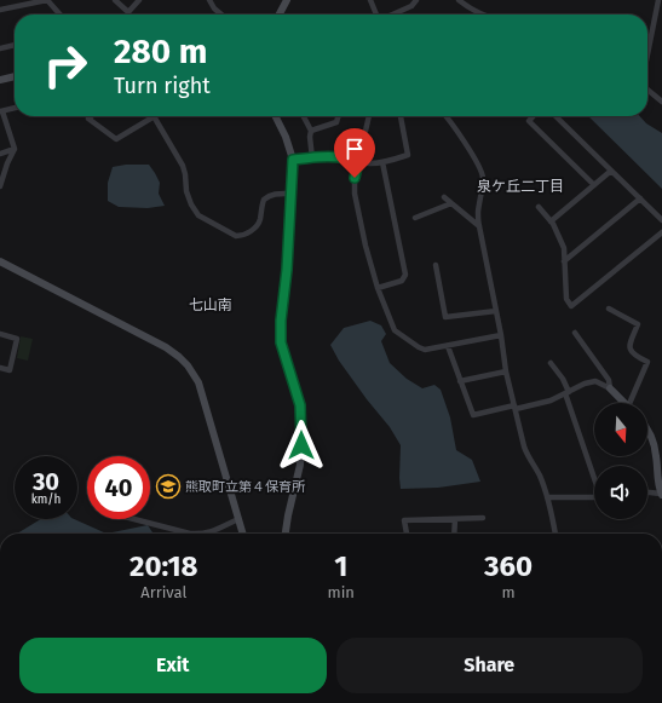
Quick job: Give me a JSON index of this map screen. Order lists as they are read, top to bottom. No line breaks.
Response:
{"districts":["泉ケ丘二丁目","七山南"],"places":{"school or university":["熊取町立第４保育所"]},"north":"bottom","page":{"turn":["280 m","Turn right"],"speed":"30 km/h","limit":"40","eta":["20:18","Arrival","1","min","360","m"],"buttons":["Exit","Share"]}}
